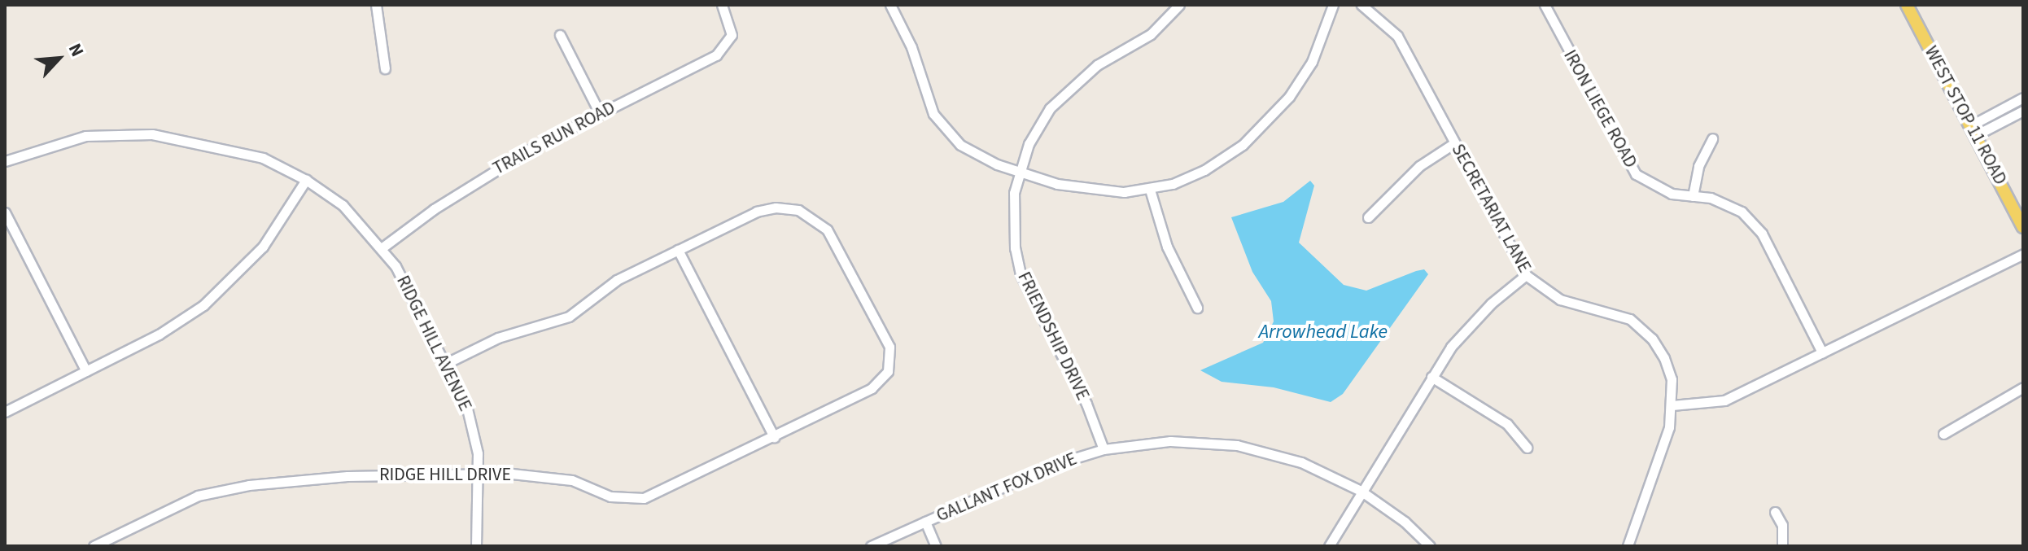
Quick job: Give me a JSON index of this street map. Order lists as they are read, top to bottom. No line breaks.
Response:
{"streets":{"main road":["WEST STOP 11 ROAD"],"street":["IRON LIEGE ROAD","TRAILS RUN ROAD","SECRETARIAT LANE","FRIENDSHIP DRIVE","RIDGE HILL AVENUE","RIDGE HILL DRIVE","GALLANT FOX DRIVE"]},"crossings":[["TRAILS RUN ROAD","RIDGE HILL AVENUE"],["FRIENDSHIP DRIVE","GALLANT FOX DRIVE"],["RIDGE HILL AVENUE","RIDGE HILL DRIVE"]],"water":["Arrowhead Lake"],"north":"top right"}
